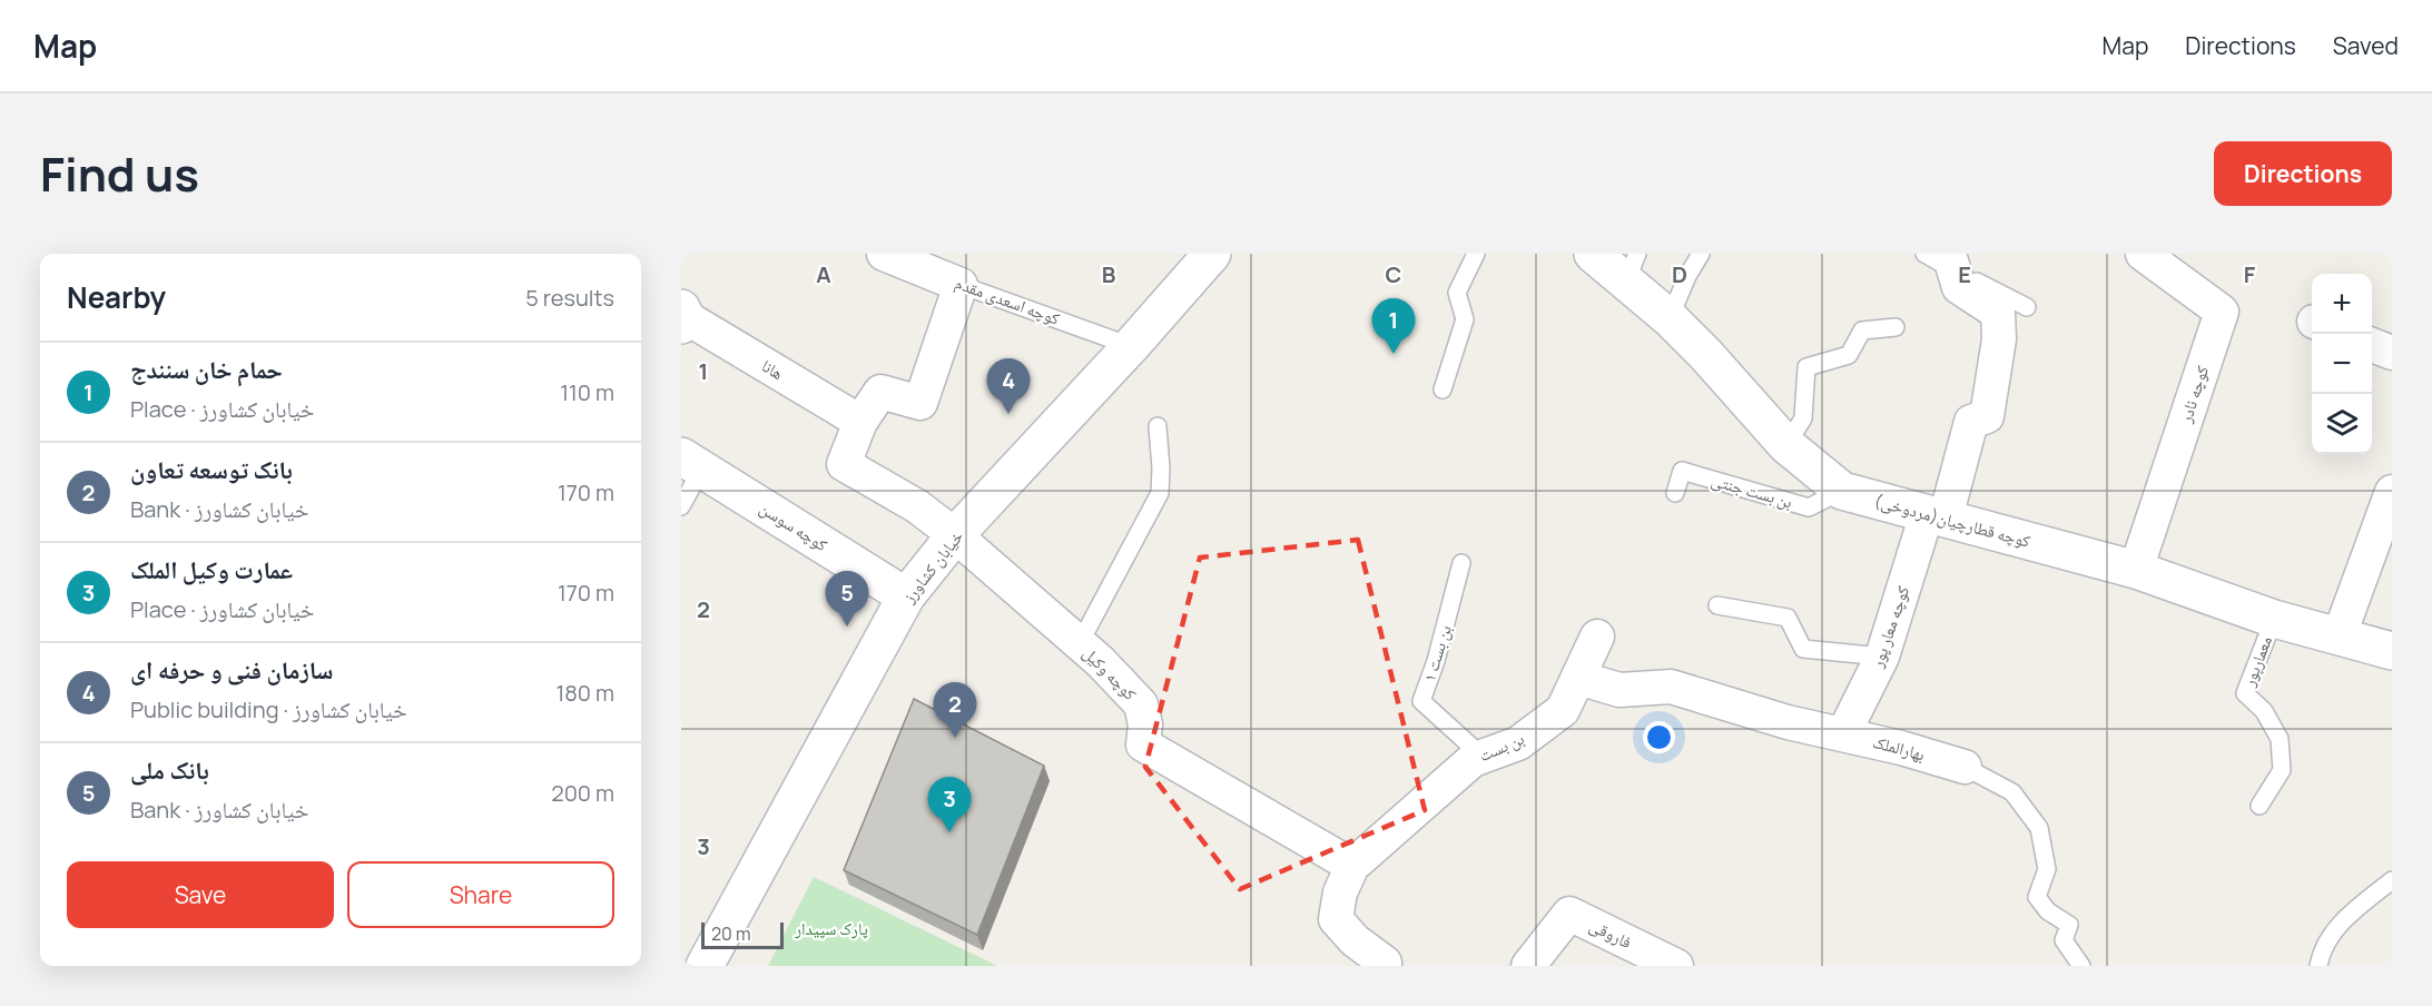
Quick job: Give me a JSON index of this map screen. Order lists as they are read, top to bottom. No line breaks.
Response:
{"streets":{"street":["کوچه اسعدی مقدم","هانا","کوچه نادر","کوچه قطارچیان(مردوخی)","کوچه سوسن","خیابان کشاورز","کوچه معار پور","کوچه وکیل","بن بست","بهارالملک","فاروقی"],"lane":["بن بست جنتی","بن بست ۱","معمارپور"]},"crossings":[["کوچه اسعدی مقدم","خیابان کشاورز"],["کوچه نادر","کوچه قطارچیان(مردوخی)"],["بن بست جنتی","کوچه قطارچیان(مردوخی)"],["کوچه قطارچیان(مردوخی)","کوچه معار پور"],["کوچه قطارچیان(مردوخی)","معمارپور"],["کوچه سوسن","خیابان کشاورز"],["خیابان کشاورز","کوچه وکیل"],["کوچه معار پور","بهارالملک"],["بن بست ۱","بن بست"],["کوچه وکیل","بن بست"],["بن بست","بهارالملک"]],"parks":["پارک سپیدار"],"scale_bar":"20 m","page":{"header":"Map","nav":["Map","Directions","Saved"],"title":"Find us","buttons":["Directions",["Save","Share"]],"heading":["Nearby","5 results"],"map_buttons":["+","−"],"pins":["1","4","5","2","3"],"list":[{"mark":"1","name":"حمام خان سنندج","note":"Place · خیابان کشاورز","value":"110 m"},{"mark":"2","name":"بانک توسعه تعاون","note":"Bank · خیابان کشاورز","value":"170 m"},{"mark":"3","name":"عمارت وکیل الملک","note":"Place · خیابان کشاورز","value":"170 m"},{"mark":"4","name":"سازمان فنی و حرفه ای","note":"Public building · خیابان کشاورز","value":"180 m"},{"mark":"5","name":"بانک ملی","note":"Bank · خیابان کشاورز","value":"200 m"}],"scale":"20 m"},"grid":{"columns":["A","B","C","D","E","F"],"rows":["1","2","3"]}}
